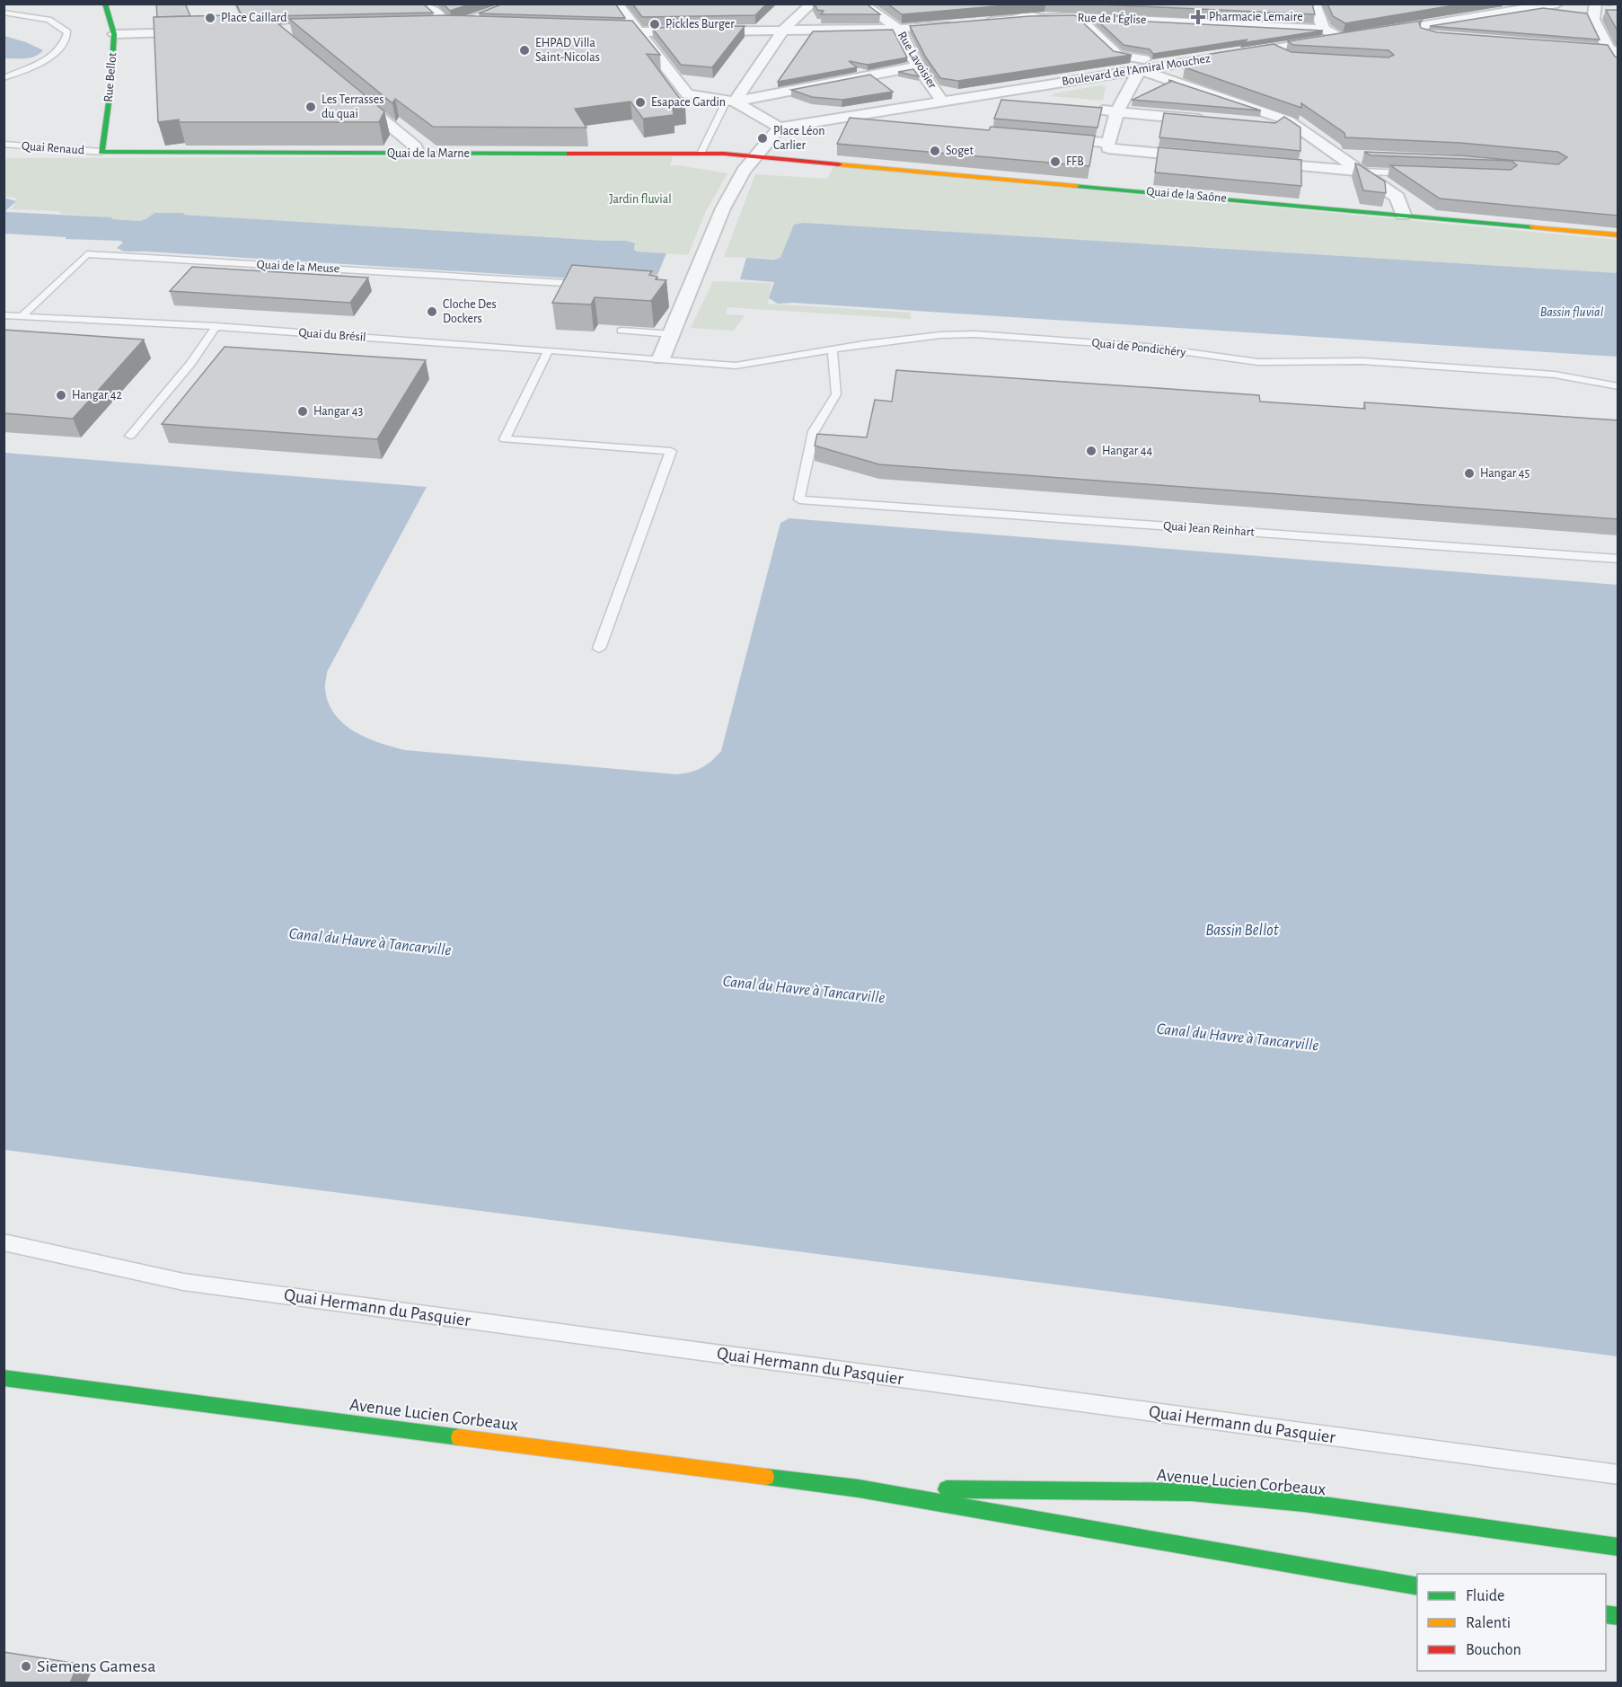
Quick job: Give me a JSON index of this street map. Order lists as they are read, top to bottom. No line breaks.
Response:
{"streets":{"street":["Rue de l'Église","Rue Lavoisier","Boulevard de l'Amiral Mouchez","Rue Bellot","Quai de la Marne","Quai de la Saône","Avenue Lucien Corbeaux"],"lane":["Quai Renaud","Quai de la Meuse","Quai du Brésil","Quai de Pondichéry","Quai Jean Reinhart","Quai Hermann du Pasquier"]},"crossings":[["Rue de l'Église","Boulevard de l'Amiral Mouchez"],["Rue Lavoisier","Boulevard de l'Amiral Mouchez"],["Rue Bellot","Quai Renaud"],["Rue Bellot","Quai de la Marne"],["Quai Renaud","Quai de la Marne"],["Quai de la Marne","Quai de la Saône"],["Quai de la Meuse","Quai du Brésil"],["Quai du Brésil","Quai de Pondichéry"],["Quai de Pondichéry","Quai Jean Reinhart"]],"water":["Bassin fluvial","Bassin Bellot","Canal du Havre à Tancarville"],"parks":["Jardin fluvial"],"places":{"health":["Pharmacie Lemaire"],"other":["Place Caillard","Pickles Burger","EHPAD Villa Saint-Nicolas","Esapace Gardin","Les Terrasses du quai","Place Léon Carlier","Soget","FFB","Cloche Des Dockers","Hangar 42","Hangar 43","Hangar 44","Hangar 45","Siemens Gamesa"]},"legend":["Fluide","Ralenti","Bouchon"]}
